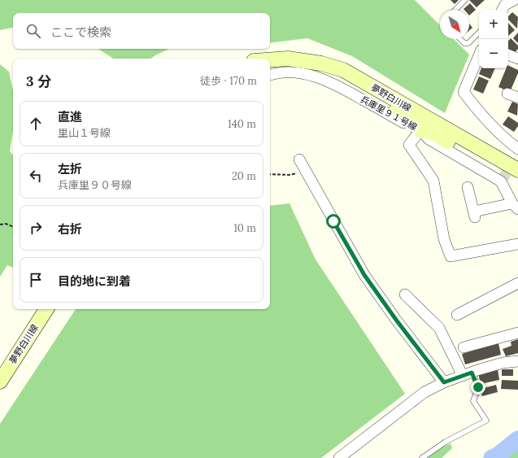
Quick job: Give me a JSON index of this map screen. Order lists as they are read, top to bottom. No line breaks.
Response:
{"streets":{"street":["夢野白川線","兵庫里９１号線"]},"north":"bottom right","page":{"map_buttons":["+","−"],"search":"ここで検索","heading":["3 分","徒歩 · 170 m"],"list":[["直進","里山１号線","140 m"],["左折","兵庫里９０号線","20 m"],["右折","10 m"],"目的地に到着"]}}
